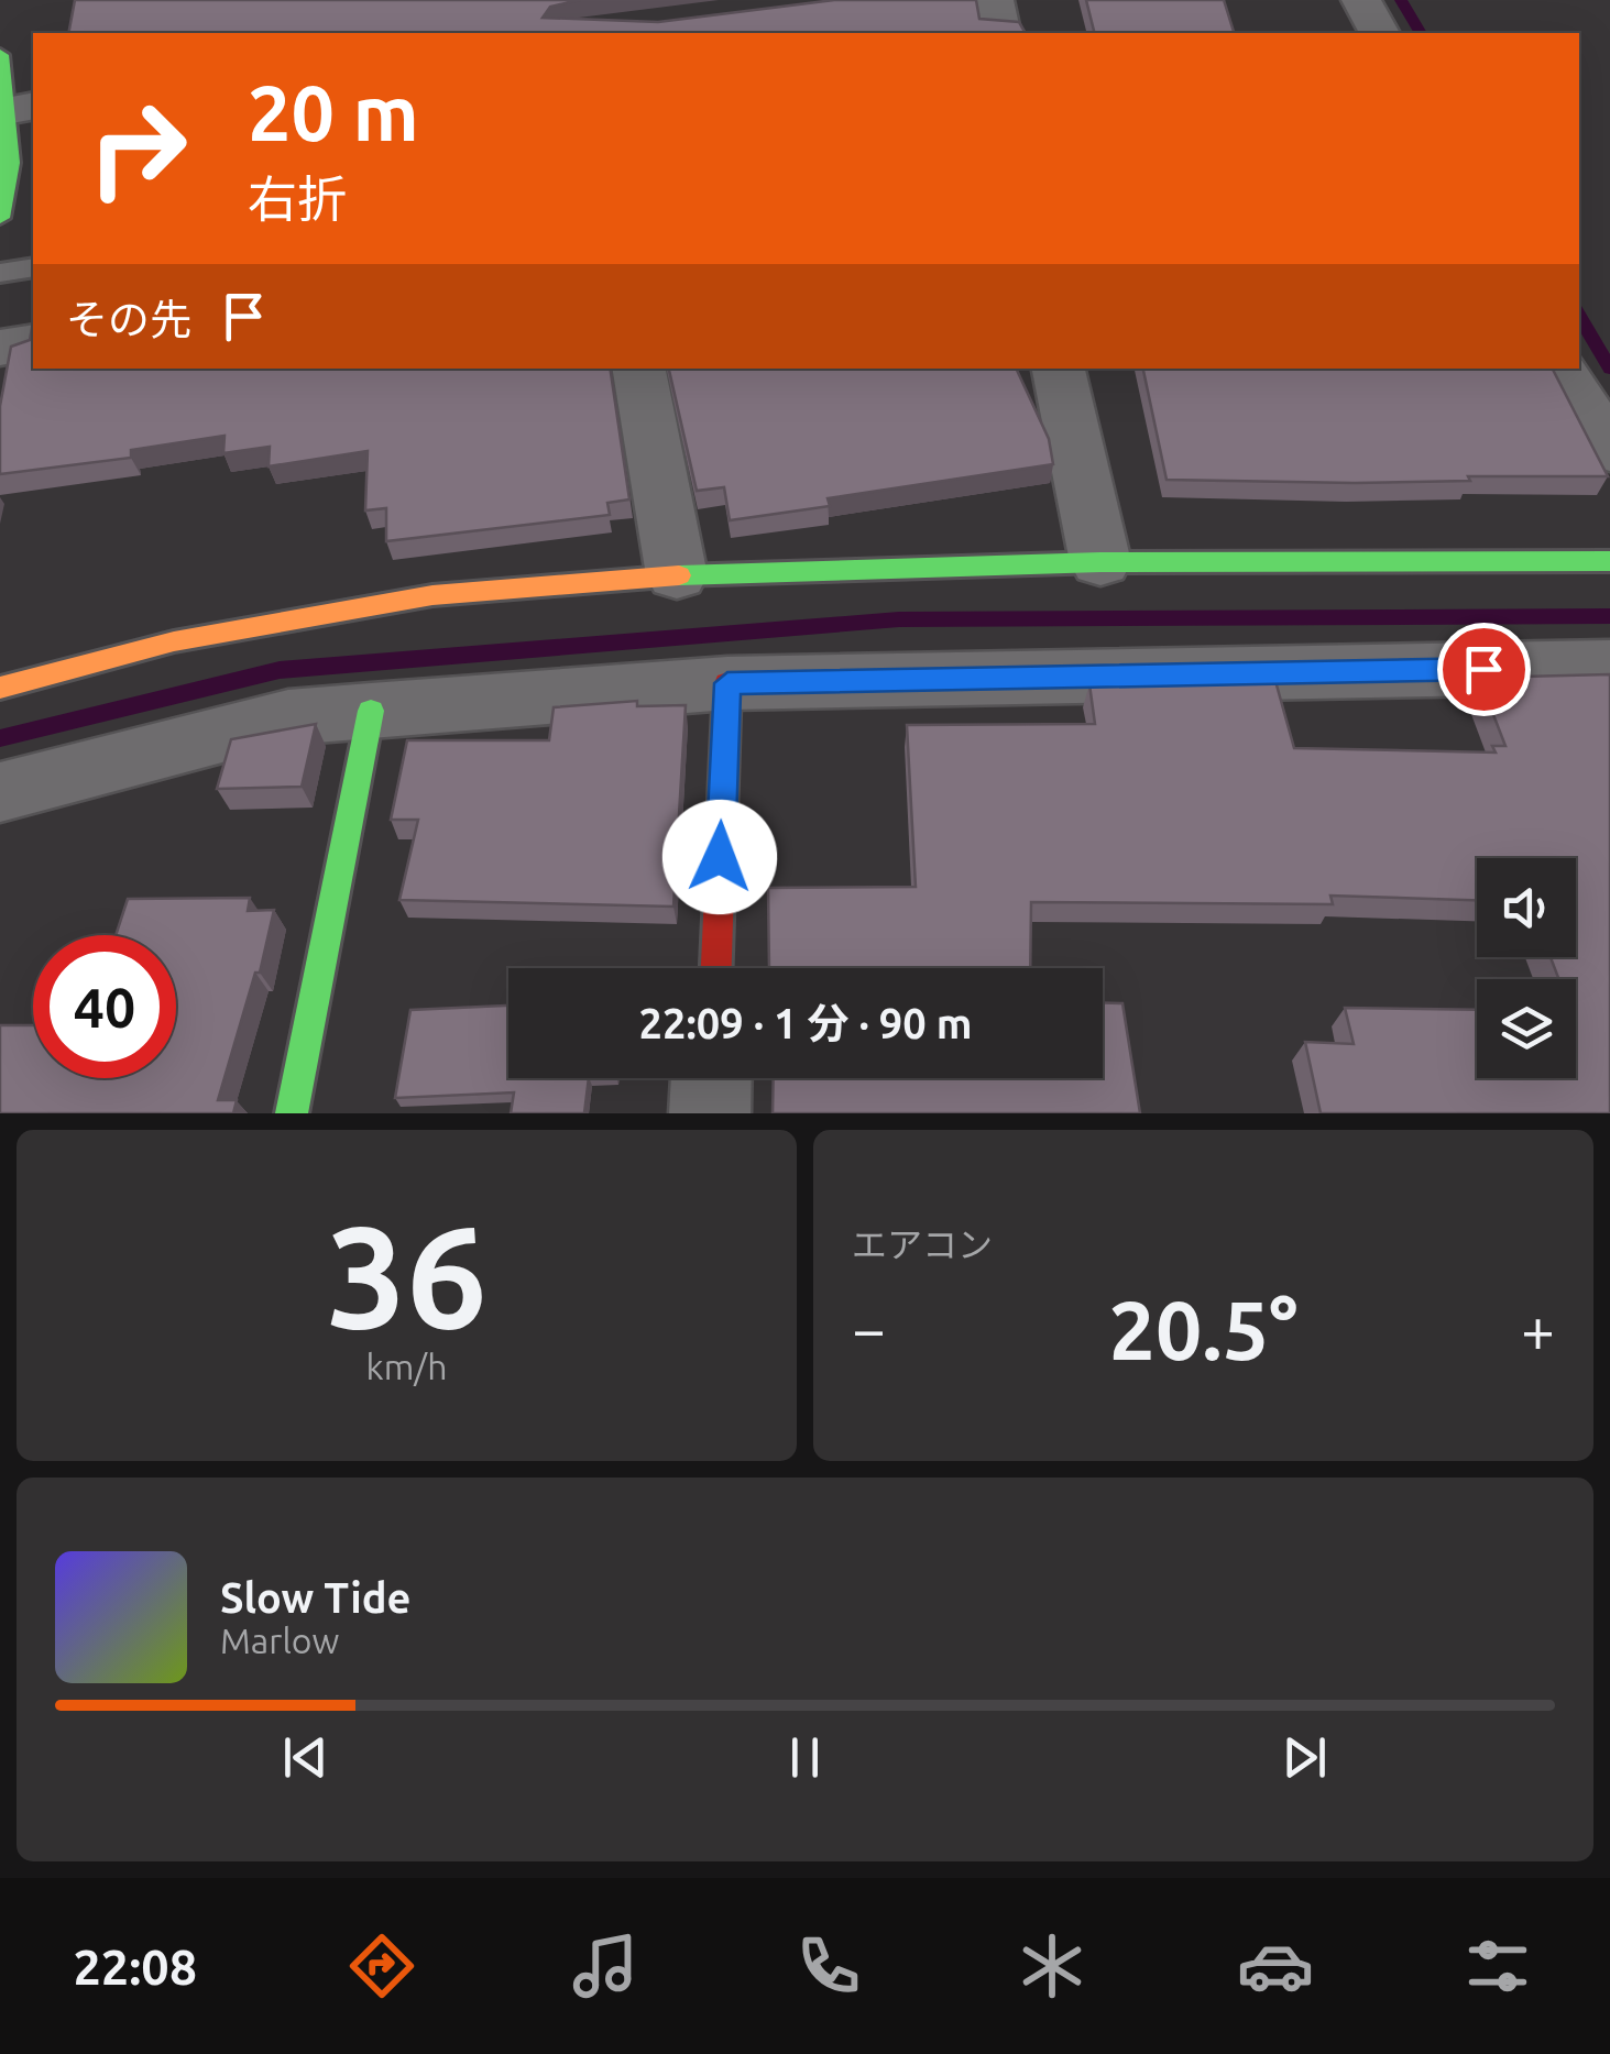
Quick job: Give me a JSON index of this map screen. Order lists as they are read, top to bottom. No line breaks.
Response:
{"page":{"turn":["20 m","右折"],"then":"その先","limit":"40","trip":"22:09 · 1 分 · 90 m","tile":[["36","km/h"],"エアコン"],"heat":["−","20.5°","+"],"song":["Slow Tide","Marlow"],"tabs":"22:08"}}
